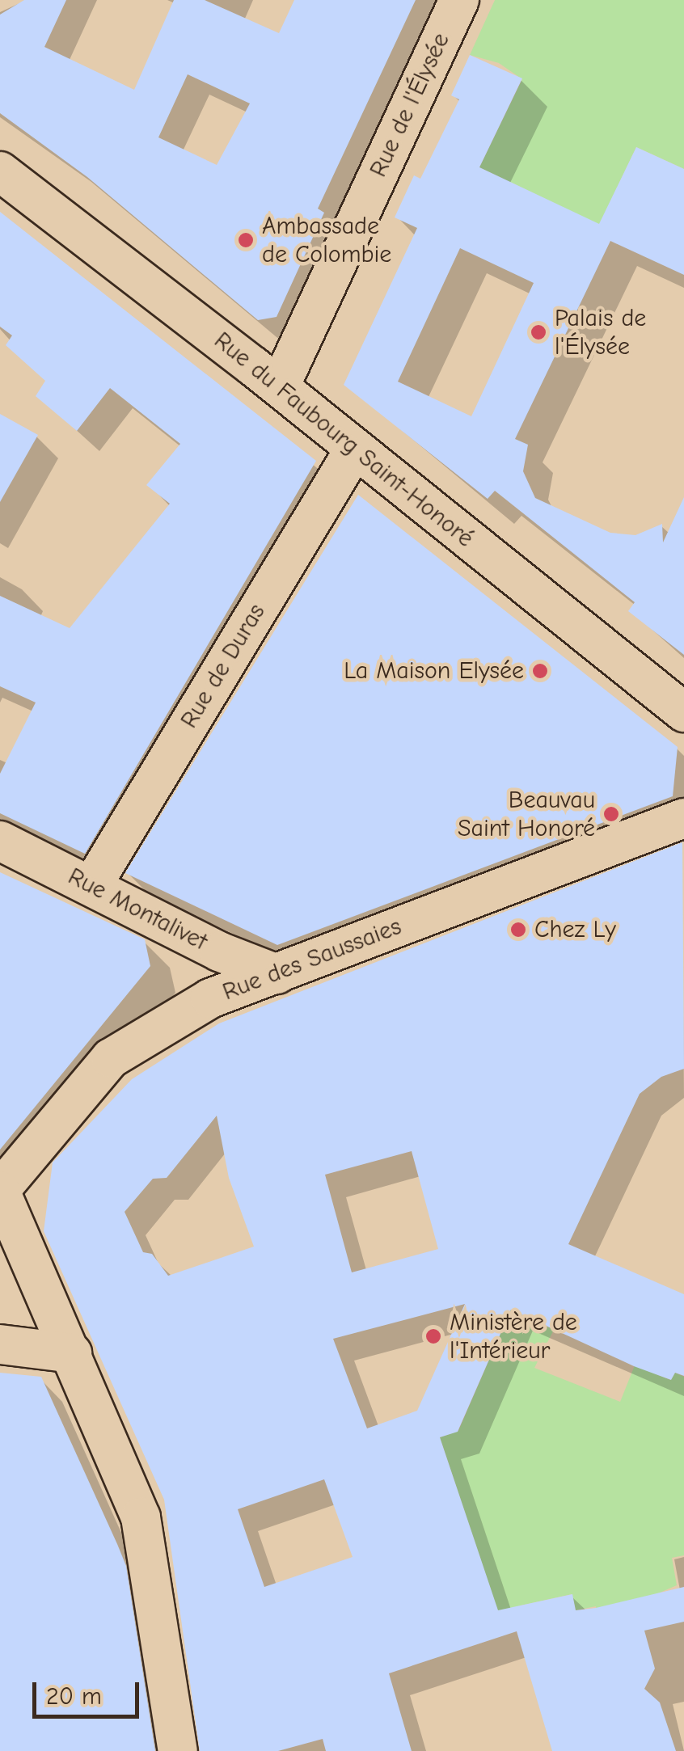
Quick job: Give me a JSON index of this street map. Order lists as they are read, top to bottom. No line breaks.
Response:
{"streets":{"street":["Rue de l'Élysée","Rue du Faubourg Saint-Honoré","Rue de Duras","Rue Montalivet","Rue des Saussaies"]},"crossings":[["Rue de l'Élysée","Rue du Faubourg Saint-Honoré"],["Rue du Faubourg Saint-Honoré","Rue de Duras"],["Rue de Duras","Rue Montalivet"],["Rue Montalivet","Rue des Saussaies"]],"places":["Ambassade de Colombie","Palais de l'Élysée","La Maison Elysée","Beauvau Saint Honoré","Chez Ly","Ministère de l'Intérieur"],"scale_bar":"20 m"}
